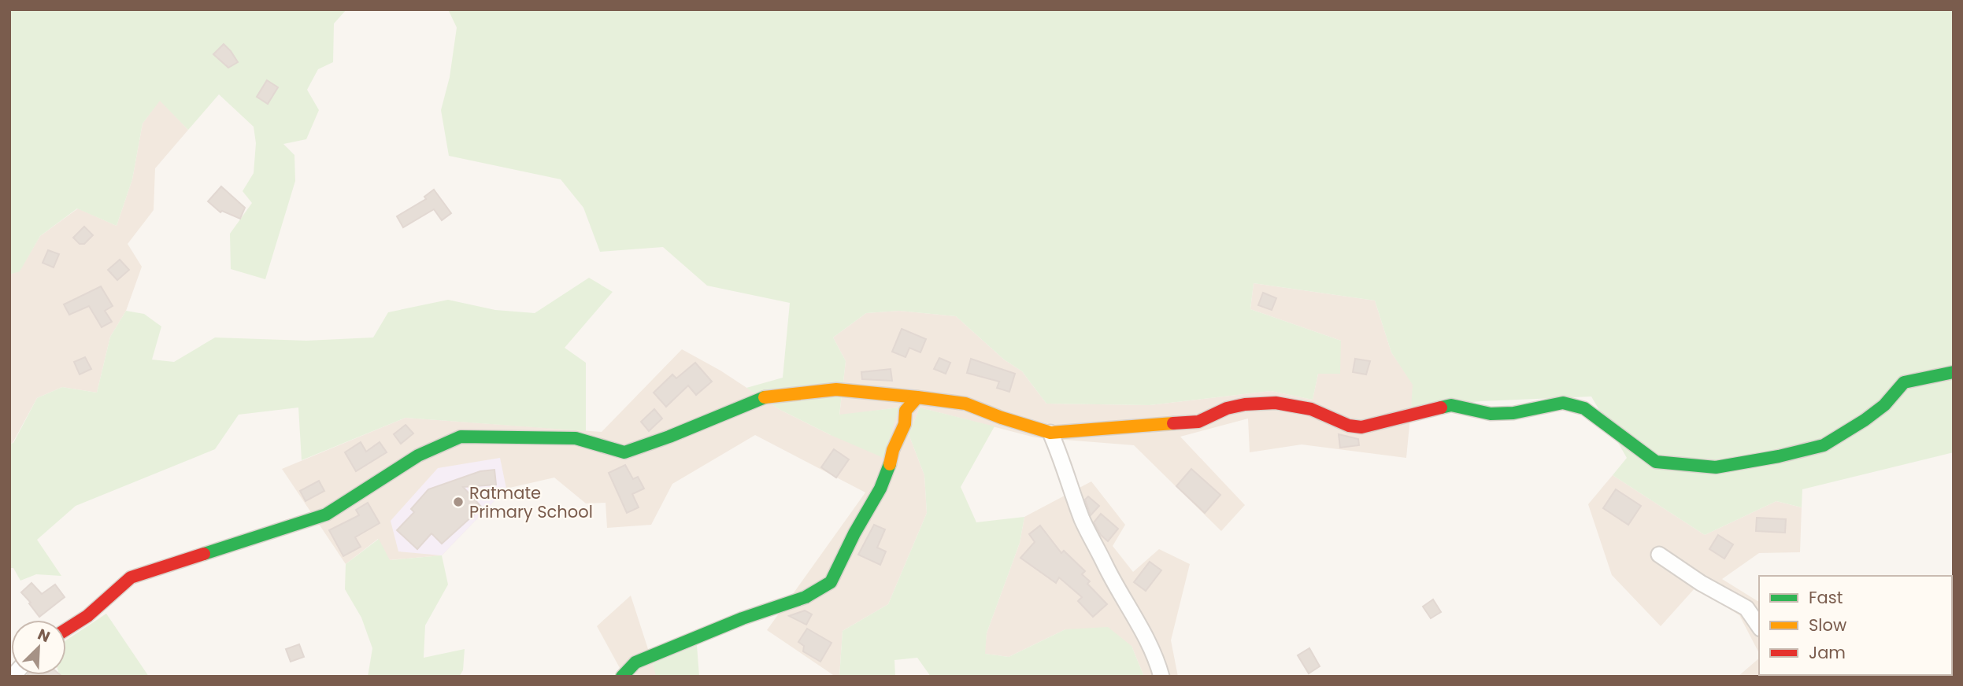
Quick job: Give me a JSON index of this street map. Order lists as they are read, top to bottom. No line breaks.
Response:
{"places":["Ratmate Primary School"],"legend":["Fast","Slow","Jam"],"north":"top right"}
